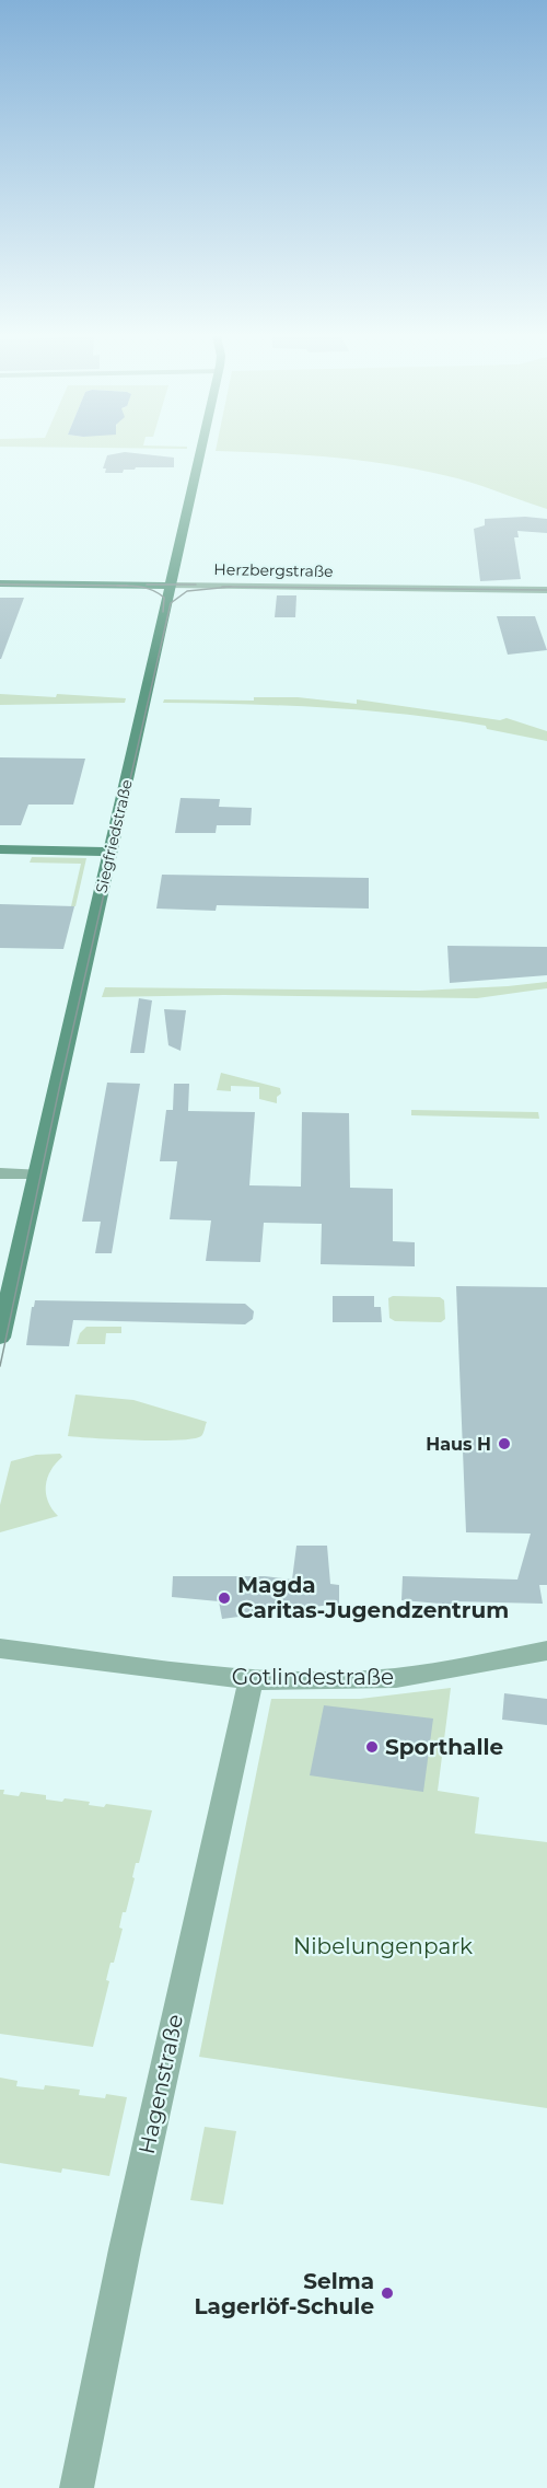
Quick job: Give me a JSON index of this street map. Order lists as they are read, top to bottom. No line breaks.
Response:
{"streets":{"street":["Herzbergstraße","Siegfriedstraße","Gotlindestraße","Hagenstraße"]},"crossings":[["Herzbergstraße","Siegfriedstraße"],["Gotlindestraße","Hagenstraße"]],"parks":["Nibelungenpark"],"places":["Haus H","Magda Caritas-Jugendzentrum","Sporthalle","Selma Lagerlöf-Schule"]}
